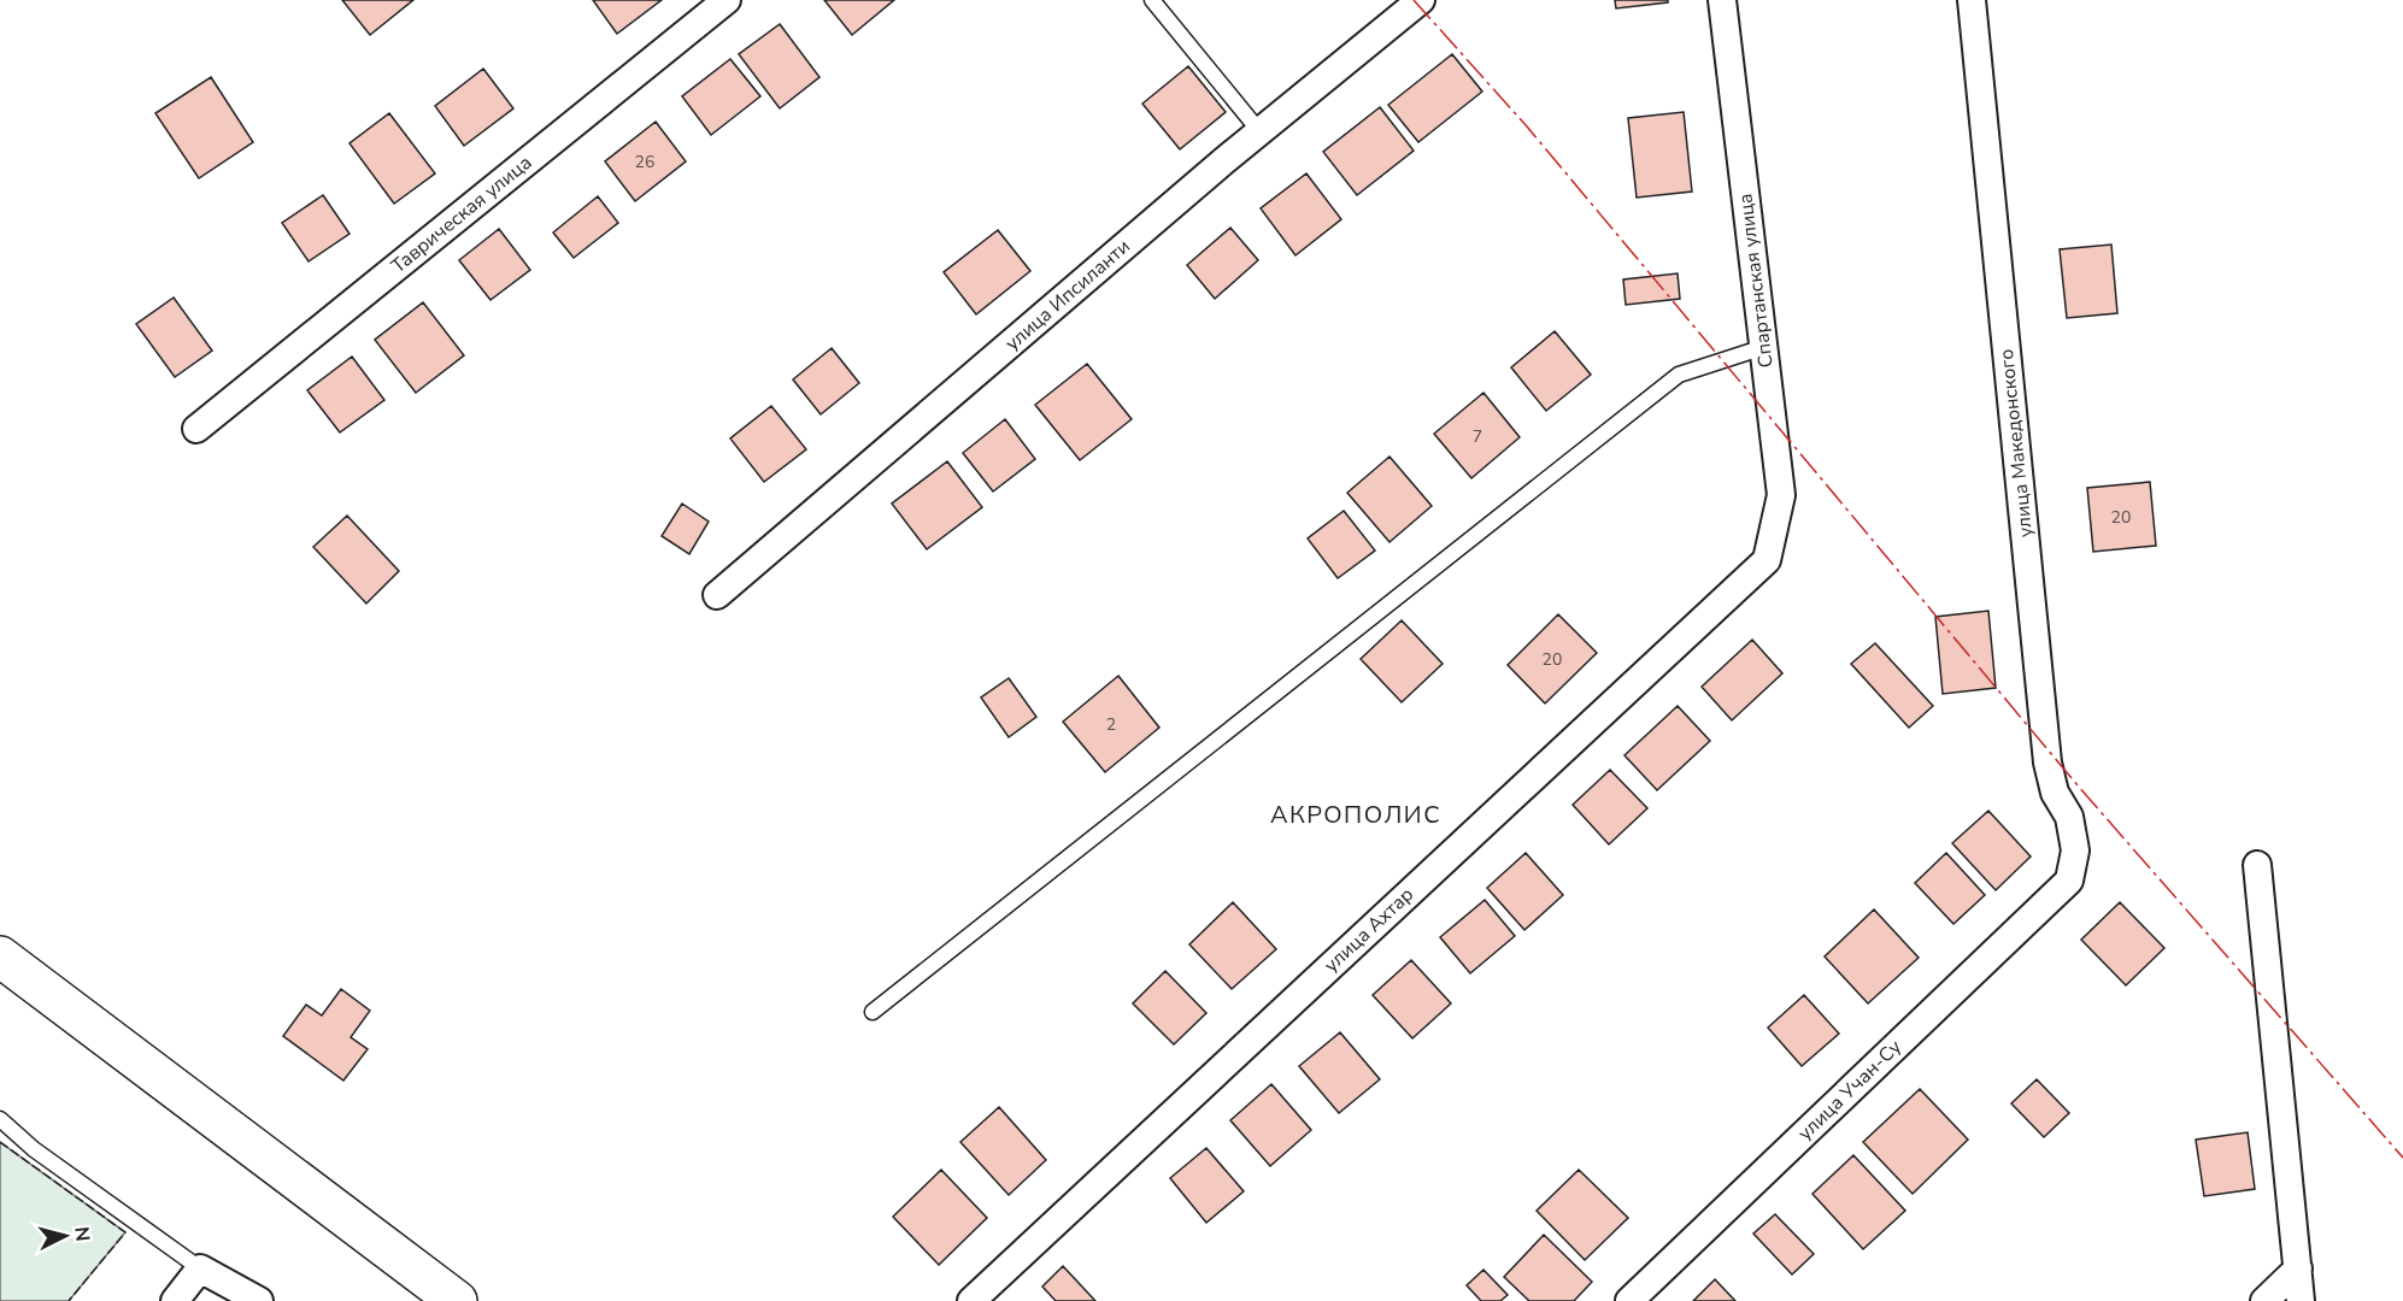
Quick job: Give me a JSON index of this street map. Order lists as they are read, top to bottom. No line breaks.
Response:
{"streets":{"street":["Таврическая улица","Спартанская улица","улица Ипсиланти","улица Македонского","улица Ахтар","улица Учан-Су"]},"crossings":[["Спартанская улица","улица Ахтар"],["улица Македонского","улица Учан-Су"]],"districts":["АКРОПОЛИС"],"house_numbers":["26","7","20","20","2"],"north":"right"}
